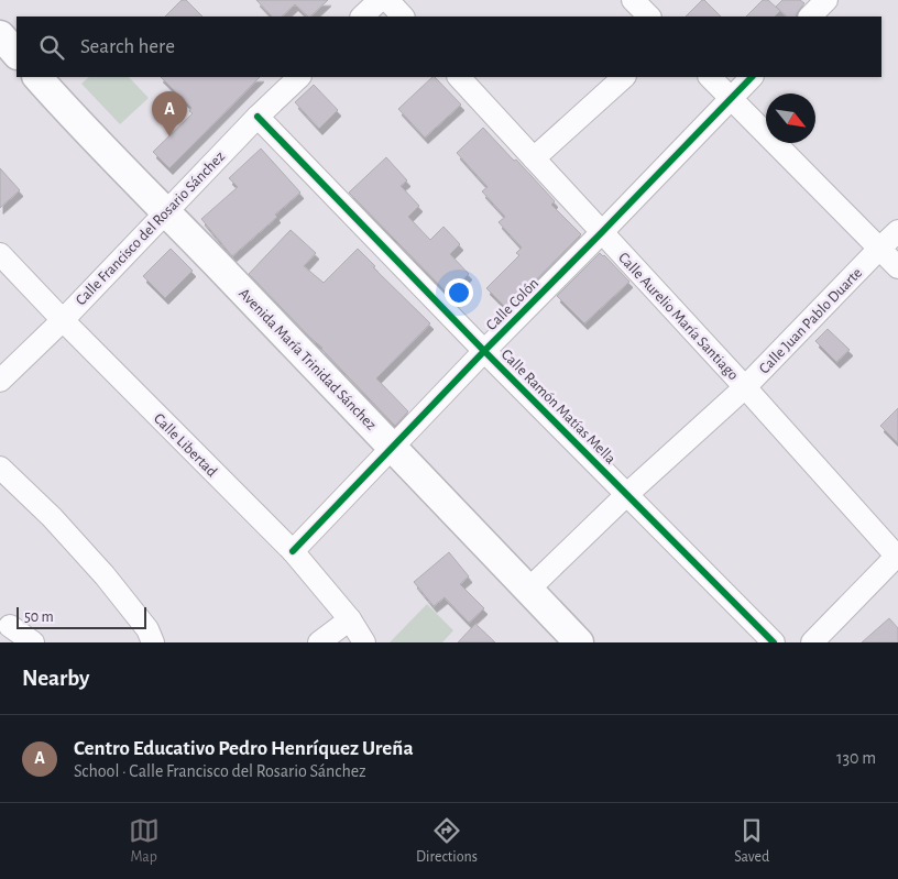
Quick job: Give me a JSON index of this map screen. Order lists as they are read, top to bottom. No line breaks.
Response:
{"streets":{"main road":["Avenida María Trinidad Sánchez"],"street":["Calle Francisco del Rosario Sánchez","Calle Colón","Calle Aurelio María Santiago","Calle Juan Pablo Duarte","Calle Ramón Matías Mella","Calle Libertad"]},"crossings":[["Calle Francisco del Rosario Sánchez","Avenida María Trinidad Sánchez"],["Calle Francisco del Rosario Sánchez","Calle Ramón Matías Mella"],["Calle Francisco del Rosario Sánchez","Calle Libertad"],["Calle Colón","Calle Aurelio María Santiago"],["Calle Colón","Avenida María Trinidad Sánchez"],["Calle Colón","Calle Ramón Matías Mella"],["Calle Colón","Calle Libertad"],["Calle Aurelio María Santiago","Calle Juan Pablo Duarte"],["Calle Juan Pablo Duarte","Avenida María Trinidad Sánchez"],["Calle Juan Pablo Duarte","Calle Ramón Matías Mella"]],"scale_bar":"50 m","north":"bottom right","page":{"search":"Search here","pins":"A","scale":"50 m","heading":"Nearby","list":[{"mark":"A","name":"Centro Educativo Pedro Henríquez Ureña","note":"School · Calle Francisco del Rosario Sánchez","value":"130 m"}],"nav":["Map","Directions","Saved"]}}
